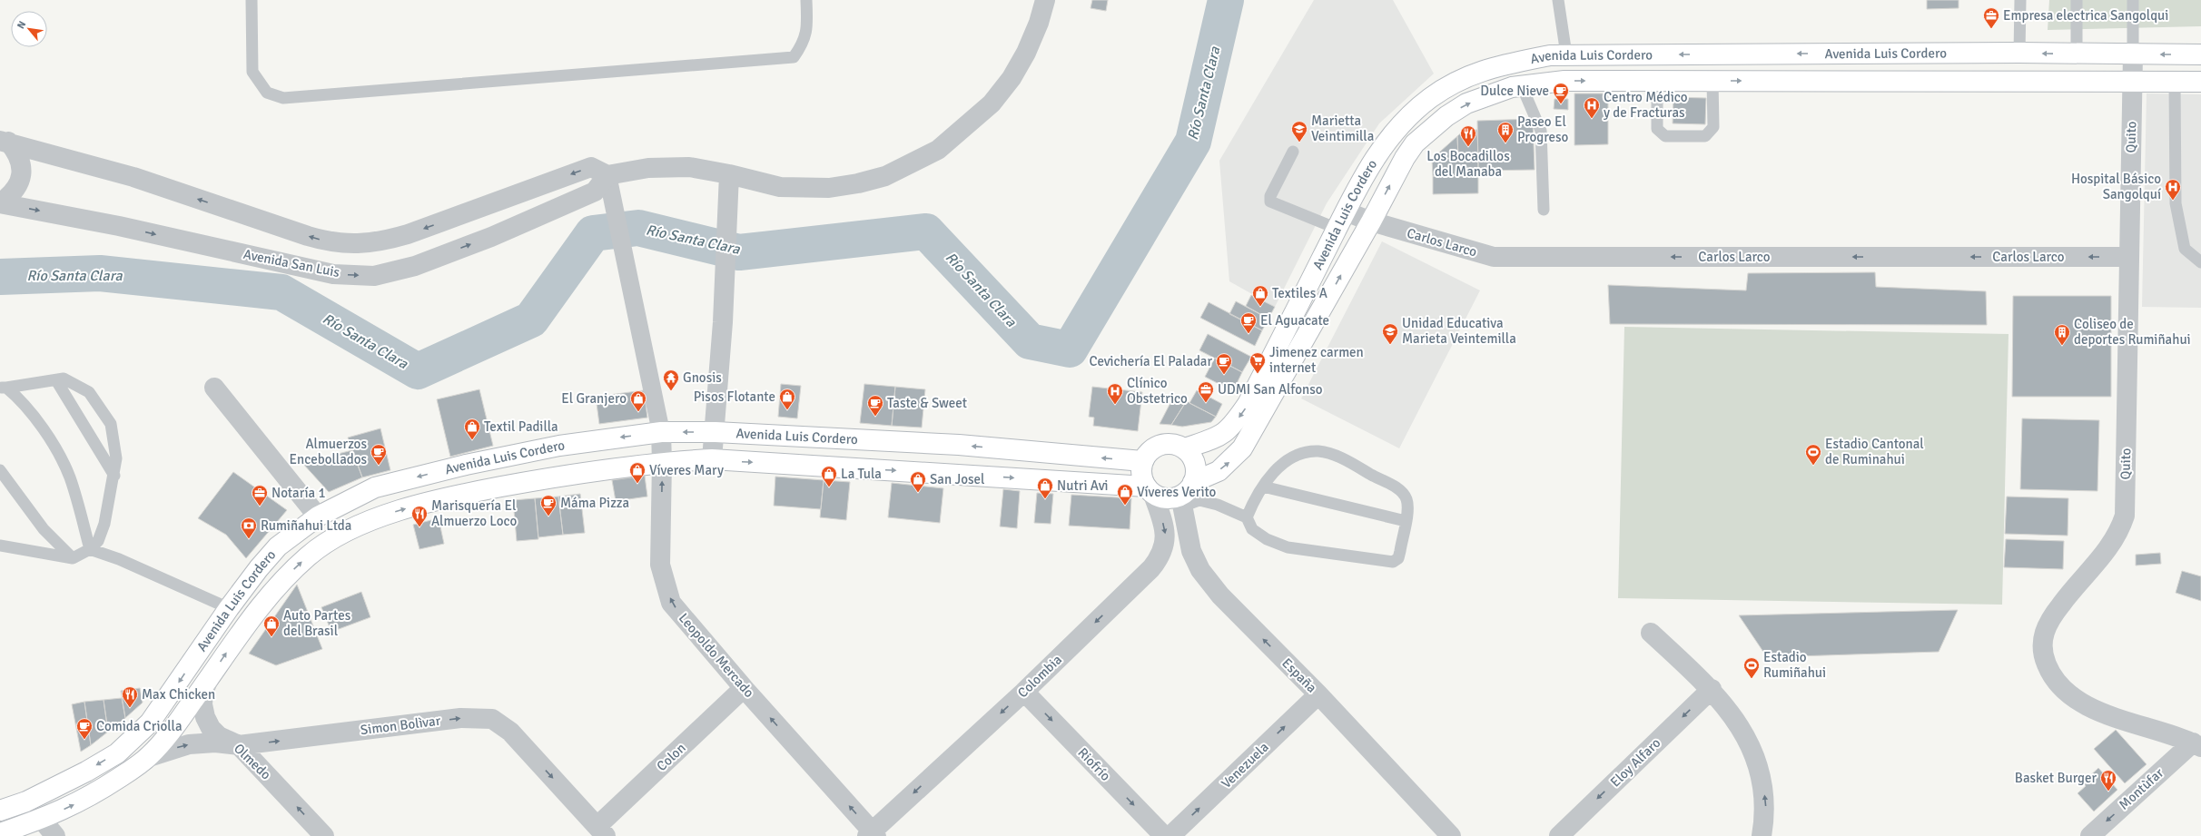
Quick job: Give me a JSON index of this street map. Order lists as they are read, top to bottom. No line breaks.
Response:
{"streets":{"main road":["Avenida Luis Cordero"],"street":["Quito","Carlos Larco","Avenida San Luis","Leopoldo Mercado","España","Colombia","Simon Bolìvar","Colon","Olmedo","Eloy Alfaro","Riofrío","Venezuela","Montùfar"]},"crossings":[["Avenida Luis Cordero","Quito"],["Avenida Luis Cordero","Carlos Larco"],["Avenida Luis Cordero","Leopoldo Mercado"],["Avenida Luis Cordero","España"],["Avenida Luis Cordero","Colombia"],["Avenida Luis Cordero","Simon Bolìvar"],["Avenida Luis Cordero","Olmedo"],["Quito","Carlos Larco"],["Quito","Montùfar"],["Leopoldo Mercado","Colombia"],["Leopoldo Mercado","Colon"],["España","Colombia"],["España","Venezuela"],["Colombia","Riofrío"],["Simon Bolìvar","Colon"],["Simon Bolìvar","Olmedo"]],"one_way":["Carlos Larco","Leopoldo Mercado","España","Colombia","Simon Bolìvar","Olmedo","Eloy Alfaro","Riofrío","Venezuela","Montùfar"],"water":["Río Santa Clara"],"places":{"office":["Empresa electrica Sangolqui","UDMI San Alfonso","Notaría 1"],"cafe":["Dulce Nieve","El Aguacate","Cevichería El Paladar","Taste & Sweet","Almuerzos Encebollados","Máma Pizza","Comida Criolla"],"hospital":["Centro Médico y de Fracturas","Hospital Básico Sangolquí","Clínico Obstetrico"],"school or university":["Marietta Veintimilla","Unidad Educativa Marieta Veintemilla"],"building":["Paseo El Progreso","Coliseo de deportes Rumiñahui"],"restaurant":["Los Bocadillos del Manaba","Marisquería El Almuerzo Loco","Max Chicken","Basket Burger"],"shop":["Textiles A","Pisos Flotante","El Granjero","Textil Padilla","Víveres Mary","La Tula","San Josel","Nutri Avi","Víveres Verito","Auto Partes del Brasil"],"supermarket":["Jimenez carmen internet"],"temple":["Gnosis"],"sports":["Estadio Cantonal de Ruminahui","Estadio Rumiñahui"],"bank":["Rumiñahui Ltda"]},"north":"top left"}
